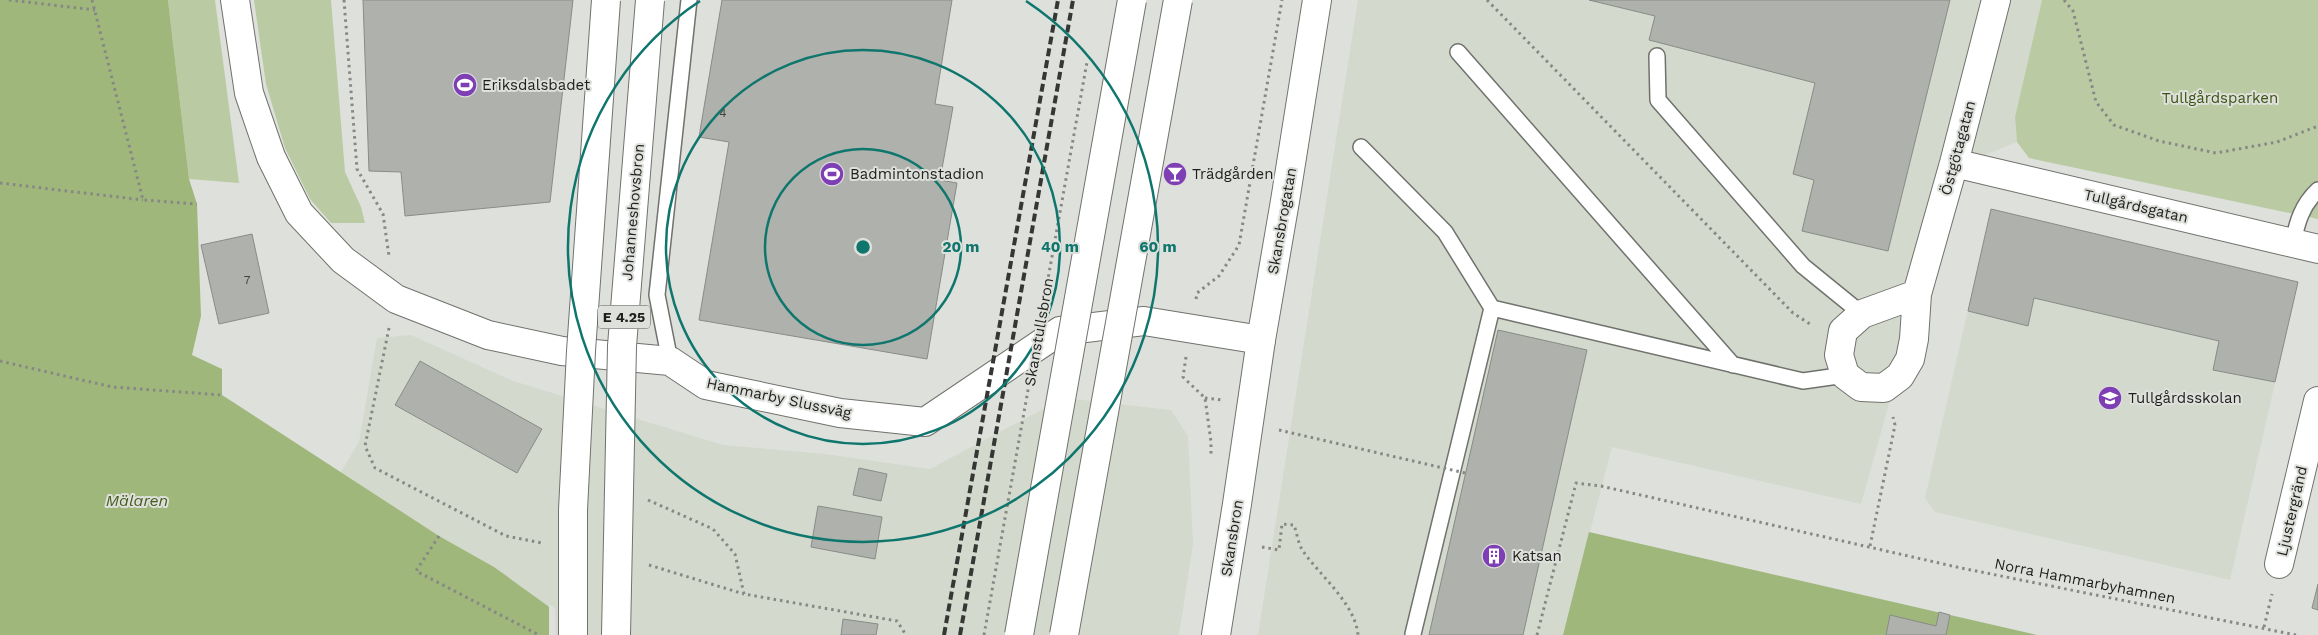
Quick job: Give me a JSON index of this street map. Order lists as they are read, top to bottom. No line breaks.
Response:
{"streets":{"main road":["Östgötagatan","Tullgårdsgatan","Johanneshovsbron","Skansbrogatan","E 4.25","Hammarby Slussväg","Ljustergränd","Skansbron"],"path":["Skanstullsbron","Norra Hammarbyhamnen"]},"crossings":[["Östgötagatan","Tullgårdsgatan"],["Skansbrogatan","Hammarby Slussväg"],["Skansbrogatan","Skansbron"]],"water":["Mälaren"],"parks":["Tullgårdsparken"],"places":{"sports":["Eriksdalsbadet","Badmintonstadion"],"bar":["Trädgården"],"school or university":["Tullgårdsskolan"],"building":["Katsan"]},"house_numbers":["4","7"],"rings":["20 m","40 m","60 m"]}
